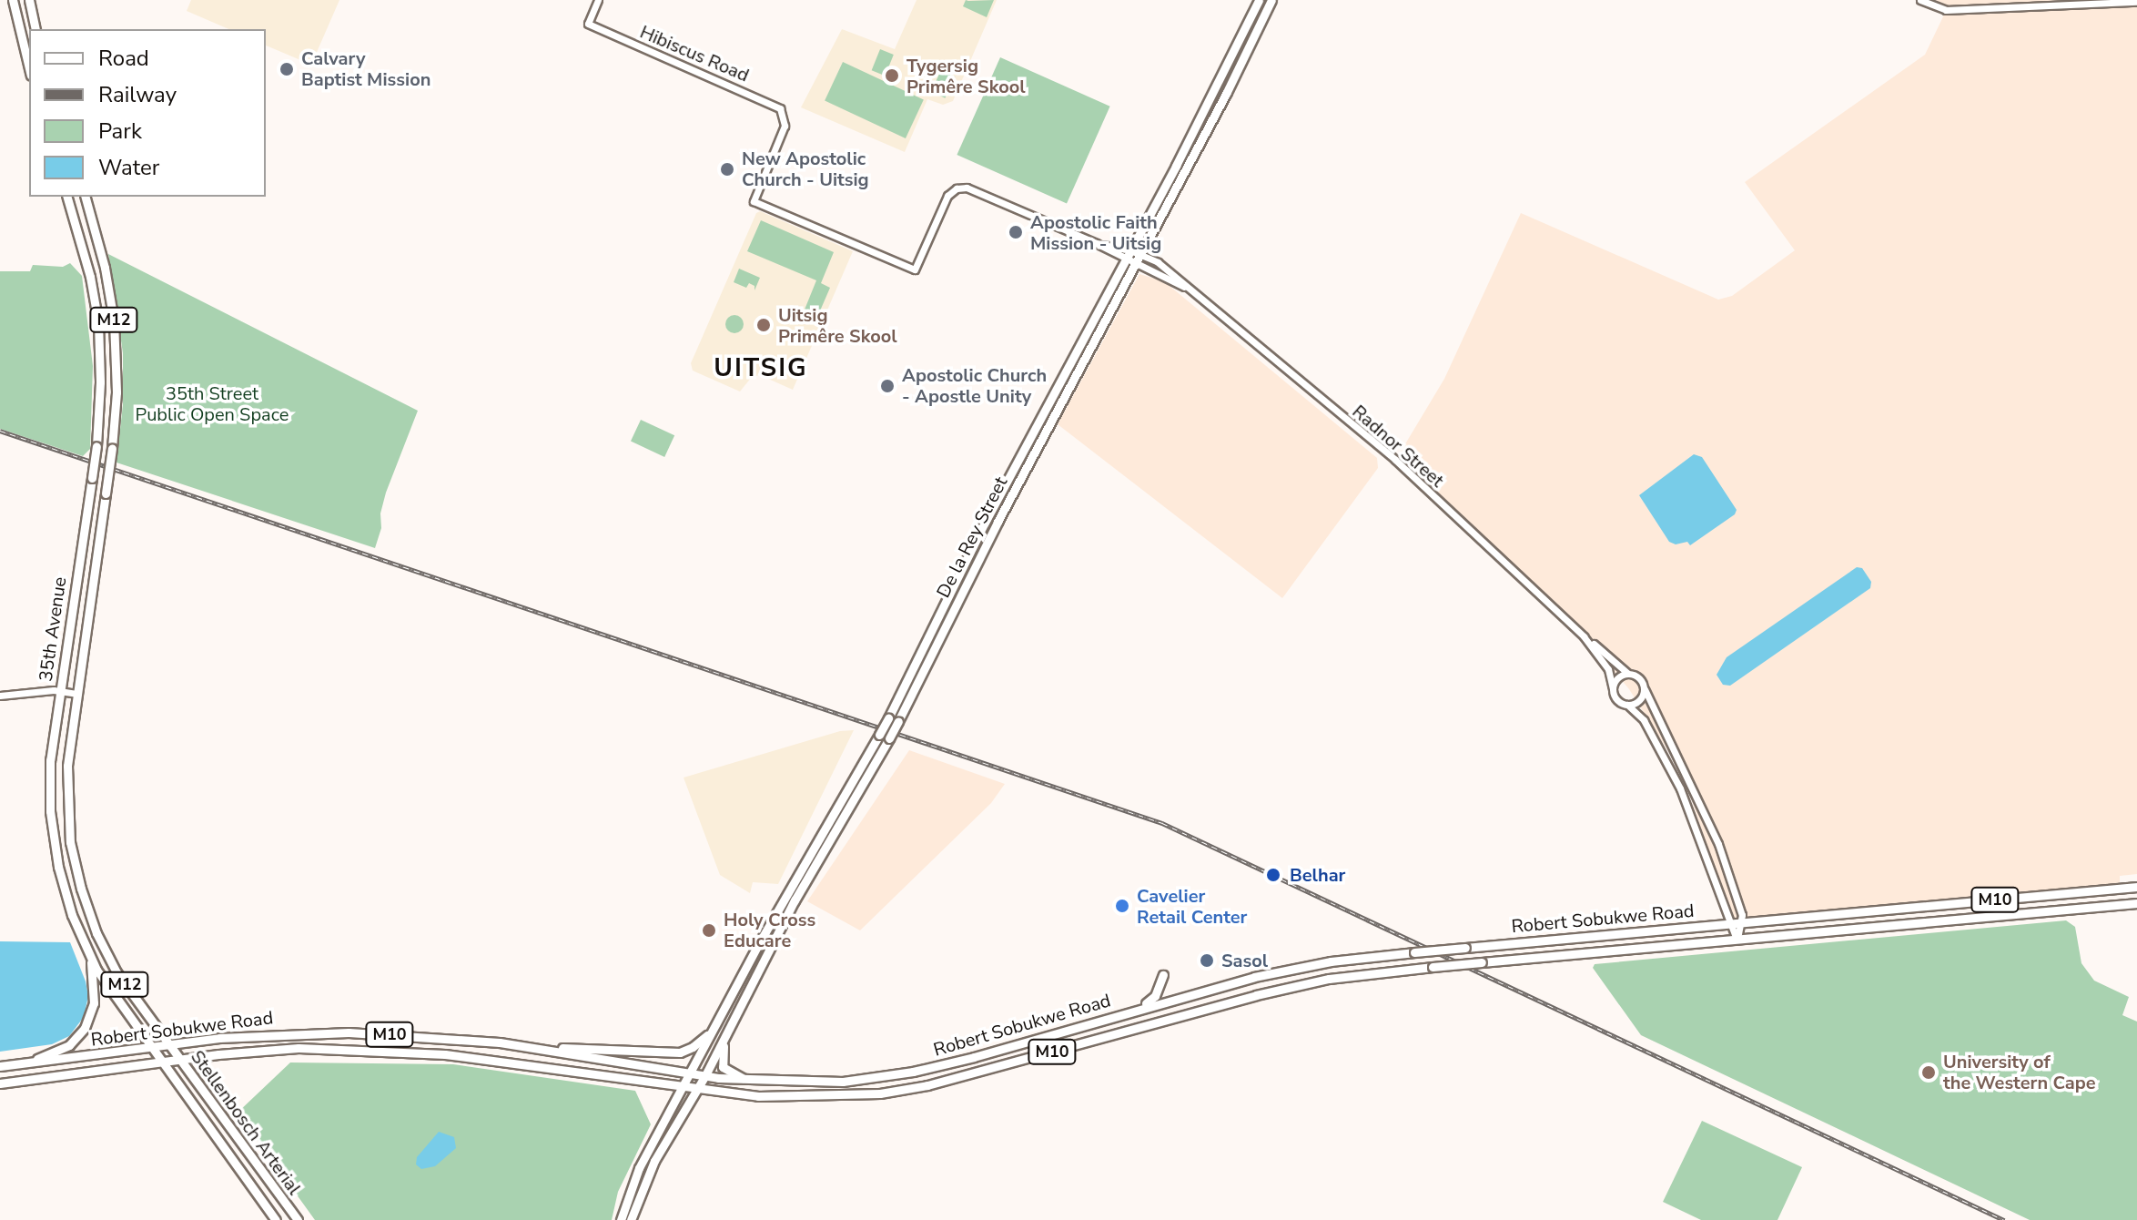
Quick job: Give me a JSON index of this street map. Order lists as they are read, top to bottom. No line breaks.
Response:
{"streets":{"main road":["M12","De la Rey Street","35th Avenue","M10","Robert Sobukwe Road","Stellenbosch Arterial"],"street":["Hibiscus Road","Radnor Street"]},"crossings":[["Hibiscus Road","Radnor Street"],["Radnor Street","De la Rey Street"],["De la Rey Street","Robert Sobukwe Road"],["35th Avenue","Robert Sobukwe Road"],["35th Avenue","Stellenbosch Arterial"],["Robert Sobukwe Road","Stellenbosch Arterial"]],"districts":["UITSIG"],"parks":["35th Street Public Open Space"],"places":["Calvary Baptist Mission","Tygersig Primêre Skool","New Apostolic Church - Uitsig","Apostolic Faith Mission - Uitsig","Uitsig Primêre Skool","Apostolic Church - Apostle Unity","Belhar","Cavelier Retail Center","Holy Cross Educare","Sasol","University of the Western Cape"],"legend":["Road","Railway","Park","Water"]}
